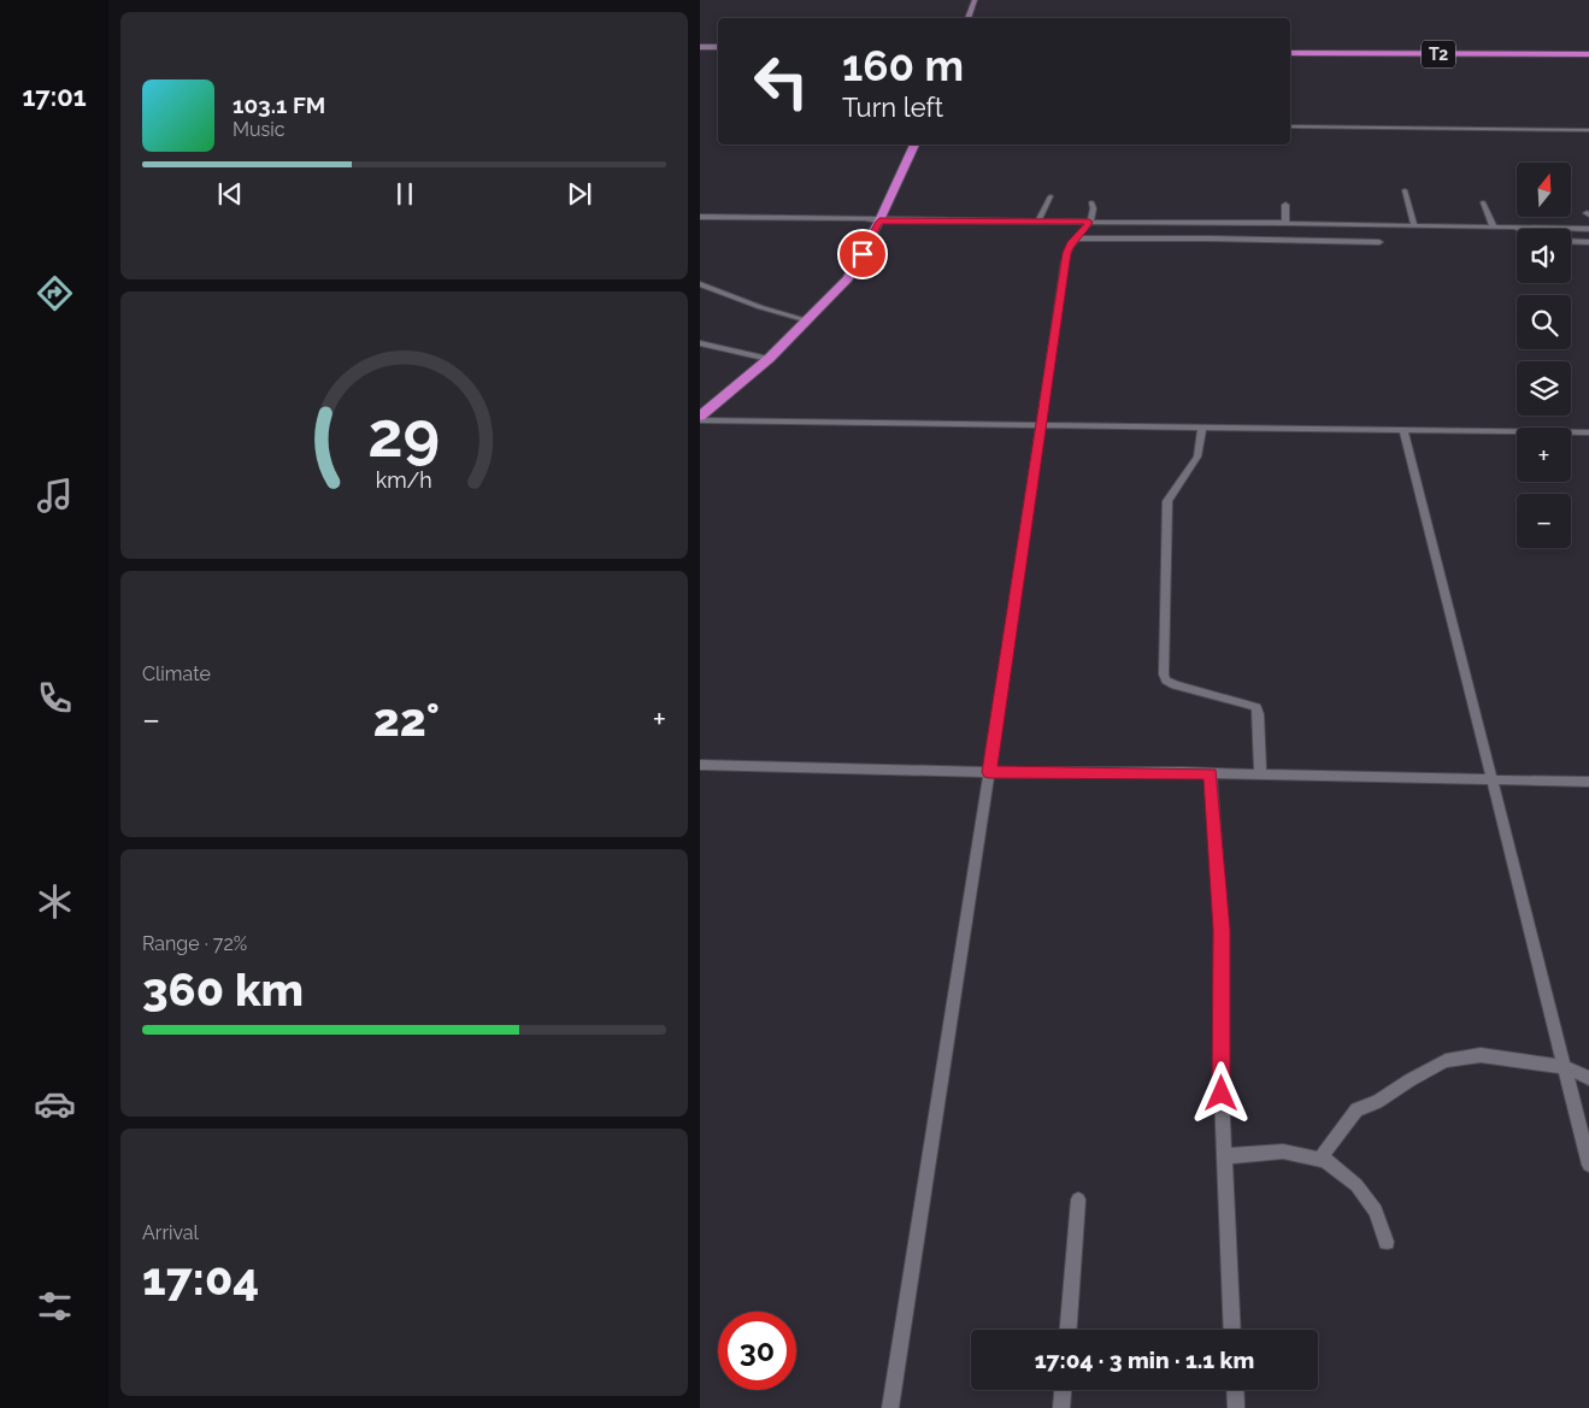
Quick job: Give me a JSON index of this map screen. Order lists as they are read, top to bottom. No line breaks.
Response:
{"streets":{"highway":["T2"]},"north":"top","page":{"tabs":"17:01","turn":["160 m","Turn left"],"song":["103.1 FM","Music"],"map_buttons":["+","−"],"tile":["Climate",["Range · 72%","360 km"],["Arrival","17:04"]],"heat":["−","22°","+"],"limit":"30","trip":"17:04 · 3 min · 1.1 km","gauge":["29","km/h"]}}
